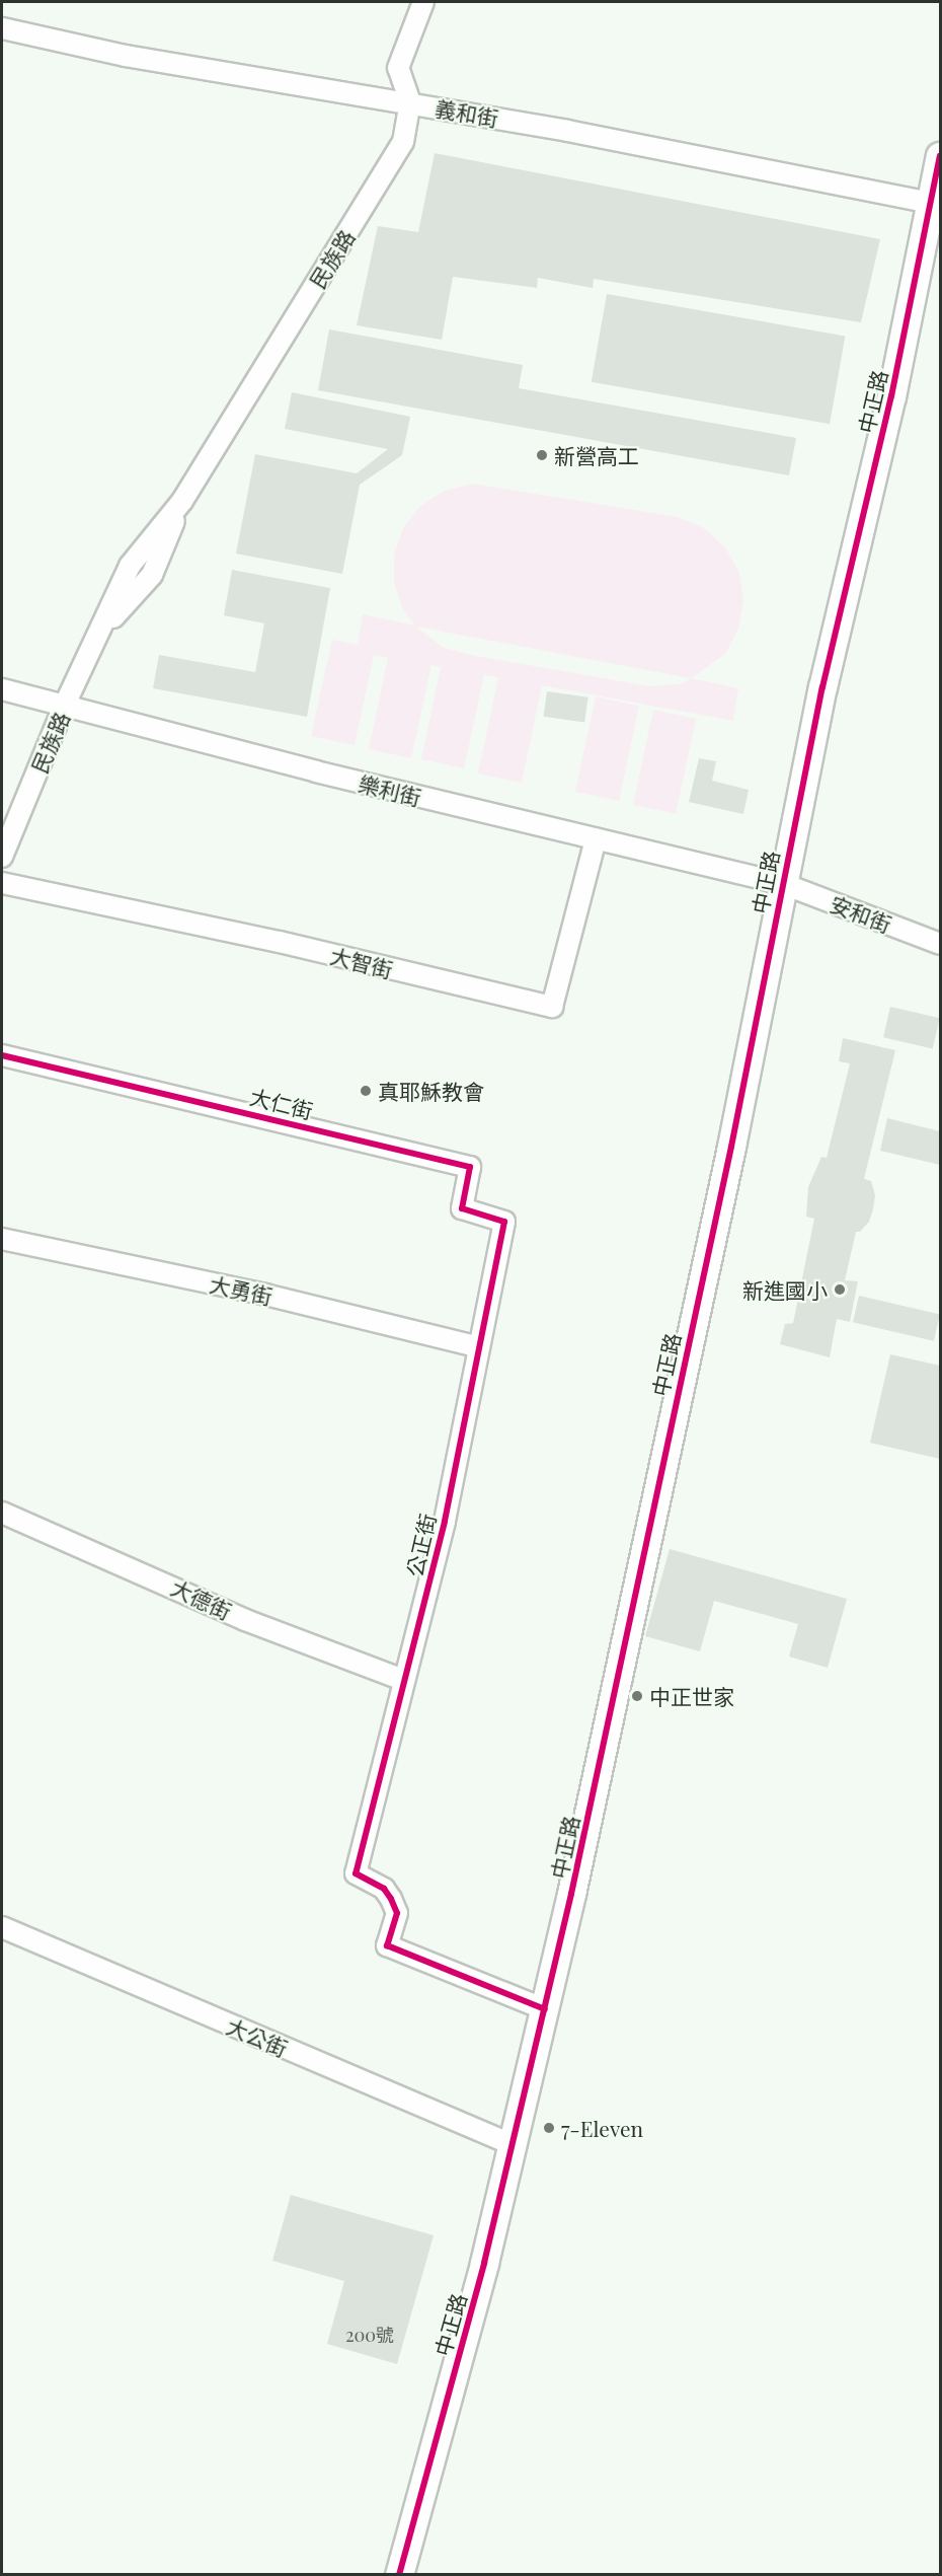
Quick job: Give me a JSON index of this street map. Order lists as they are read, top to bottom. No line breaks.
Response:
{"streets":{"street":["義和街","民族路","中正路","樂利街","安和街","大智街","大仁街","大勇街","公正街","大德街","大公街"]},"crossings":[["義和街","民族路"],["義和街","中正路"],["民族路","樂利街"],["中正路","樂利街"],["中正路","安和街"],["中正路","公正街"],["中正路","大公街"],["樂利街","安和街"],["樂利街","大智街"],["大仁街","公正街"],["大勇街","公正街"],["公正街","大德街"]],"places":["新營高工","真耶穌教會","新進國小","中正世家","7-Eleven"],"house_numbers":["200號"]}
